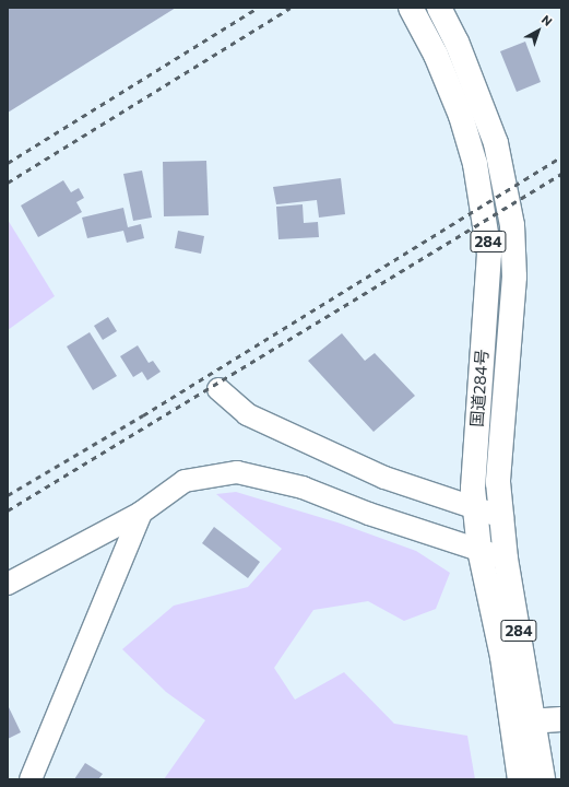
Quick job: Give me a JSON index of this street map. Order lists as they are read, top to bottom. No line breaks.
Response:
{"streets":{"main road":["284","国道284号"]},"north":"top right"}
